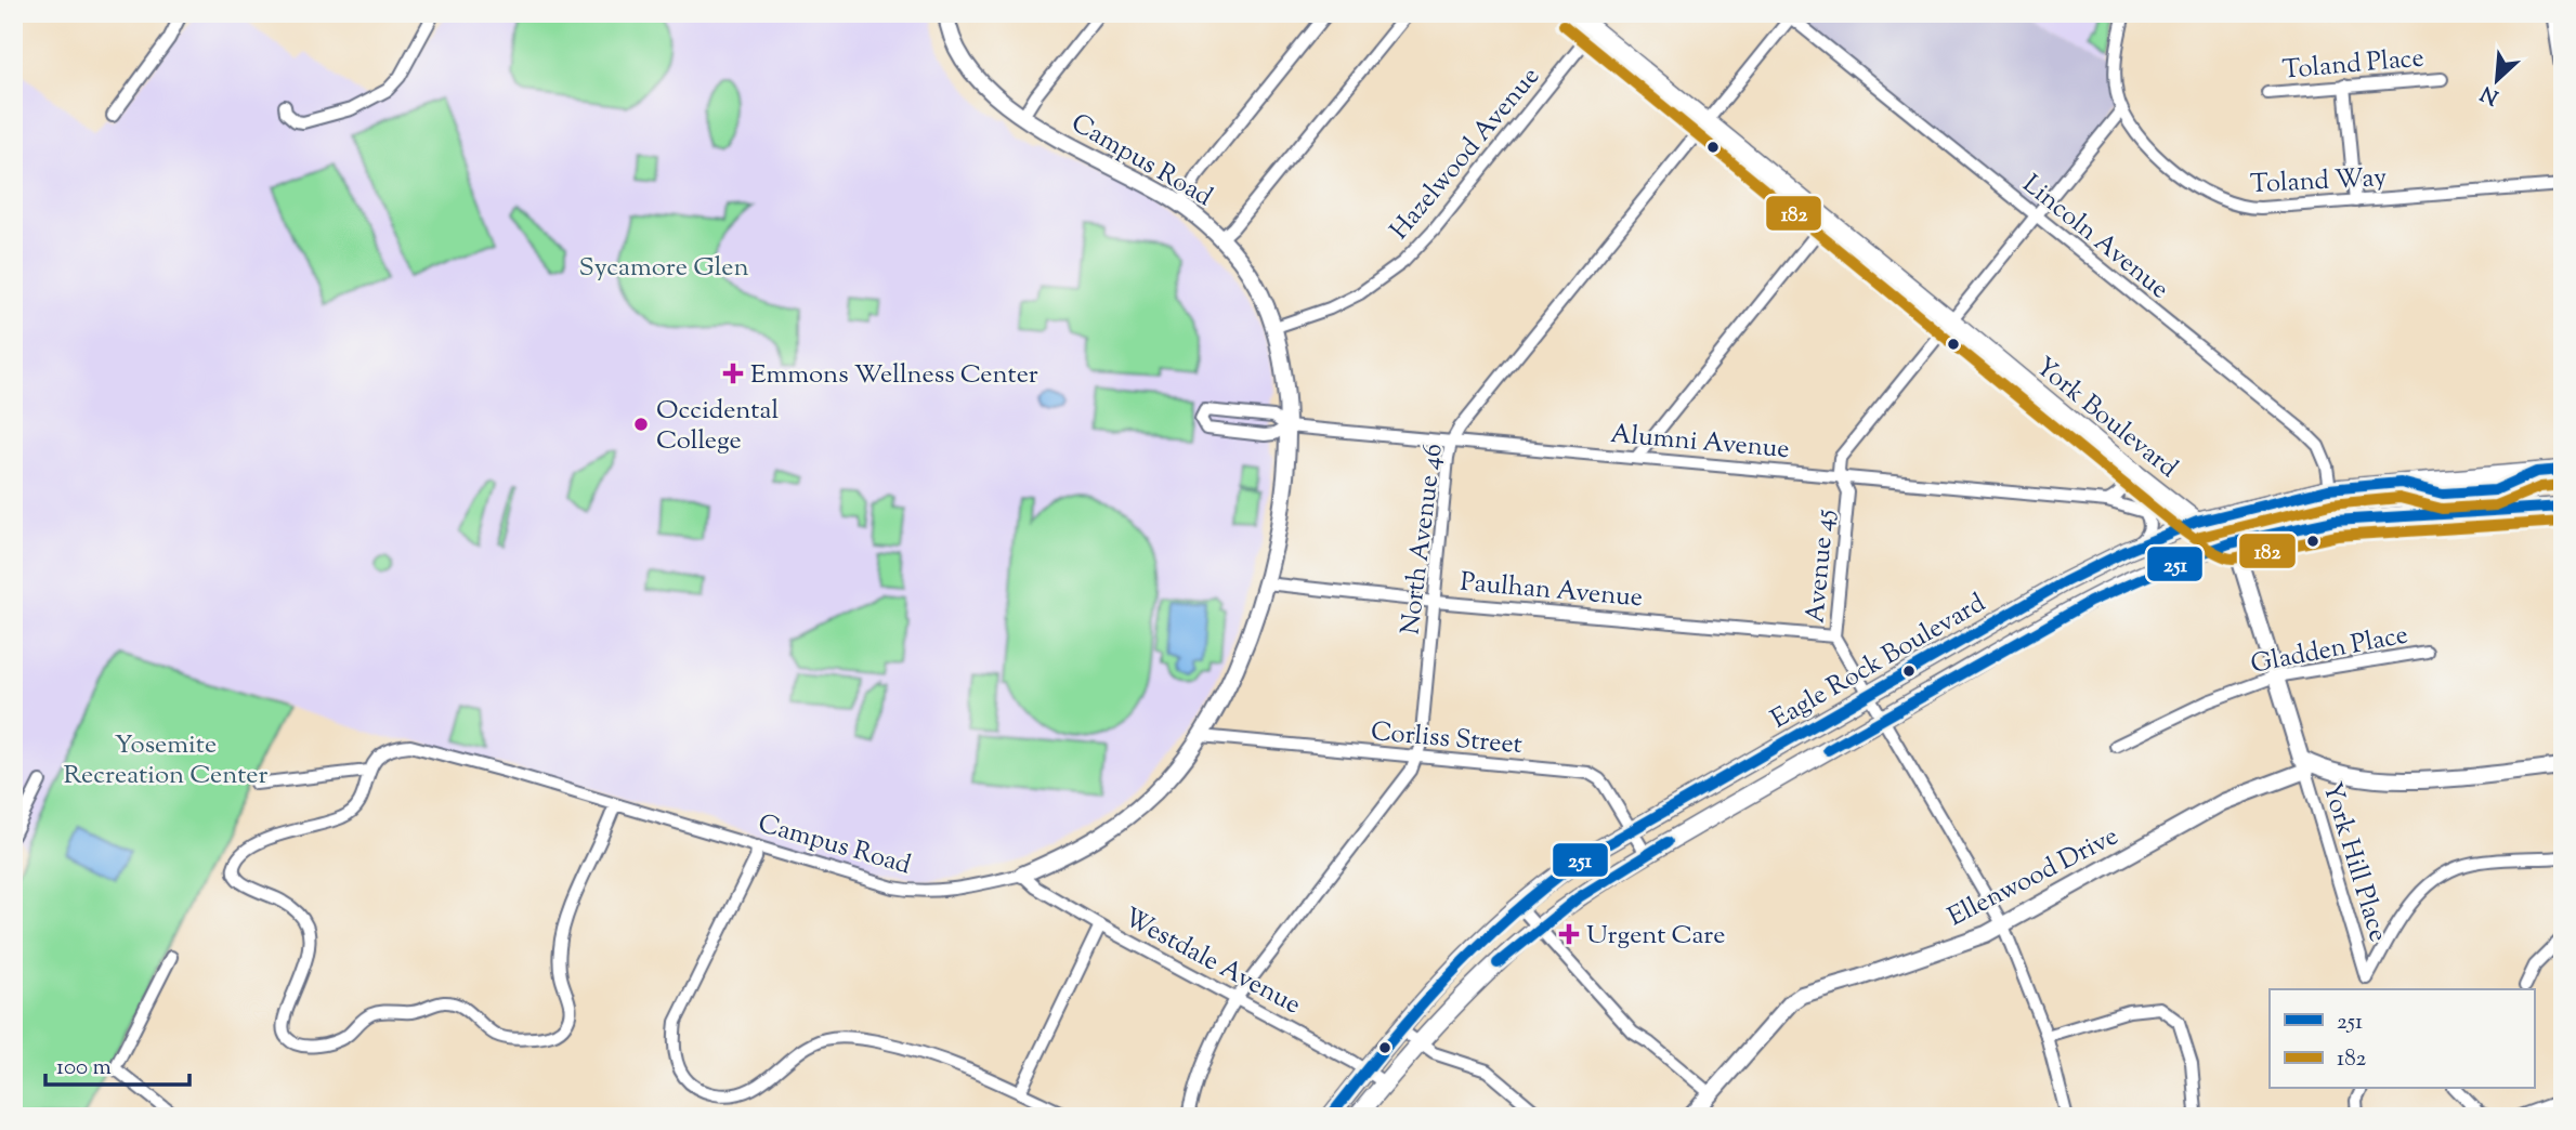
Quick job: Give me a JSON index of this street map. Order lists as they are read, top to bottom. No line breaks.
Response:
{"streets":{"main road":["York Boulevard","Eagle Rock Boulevard"],"street":["Toland Place","Hazelwood Avenue","Campus Road","Toland Way","Lincoln Avenue","Alumni Avenue","North Avenue 46","Avenue 45","Paulhan Avenue","Gladden Place","Corliss Street","York Hill Place","Ellenwood Drive","Westdale Avenue"]},"crossings":[["Hazelwood Avenue","Campus Road"],["Hazelwood Avenue","York Boulevard"],["Campus Road","Alumni Avenue"],["Campus Road","Paulhan Avenue"],["Campus Road","Corliss Street"],["Campus Road","Westdale Avenue"],["Toland Way","Avenue 45"],["Lincoln Avenue","North Avenue 46"],["Lincoln Avenue","Avenue 45"],["Lincoln Avenue","Eagle Rock Boulevard"],["York Boulevard","North Avenue 46"],["York Boulevard","Avenue 45"],["York Boulevard","Eagle Rock Boulevard"],["Alumni Avenue","North Avenue 46"],["Alumni Avenue","Avenue 45"],["Alumni Avenue","Eagle Rock Boulevard"],["North Avenue 46","Paulhan Avenue"],["North Avenue 46","Corliss Street"],["North Avenue 46","Westdale Avenue"],["Avenue 45","Paulhan Avenue"],["Avenue 45","Eagle Rock Boulevard"],["Avenue 45","Ellenwood Drive"],["Eagle Rock Boulevard","Corliss Street"],["Eagle Rock Boulevard","Westdale Avenue"],["York Hill Place","Ellenwood Drive"]],"parks":["Sycamore Glen","Yosemite Recreation Center"],"places":{"health":["Emmons Wellness Center","Urgent Care"],"other":["Occidental College"]},"lines":["transit line 182","transit line 251"],"legend":["251","182"],"scale_bar":"100 m","north":"bottom left"}
